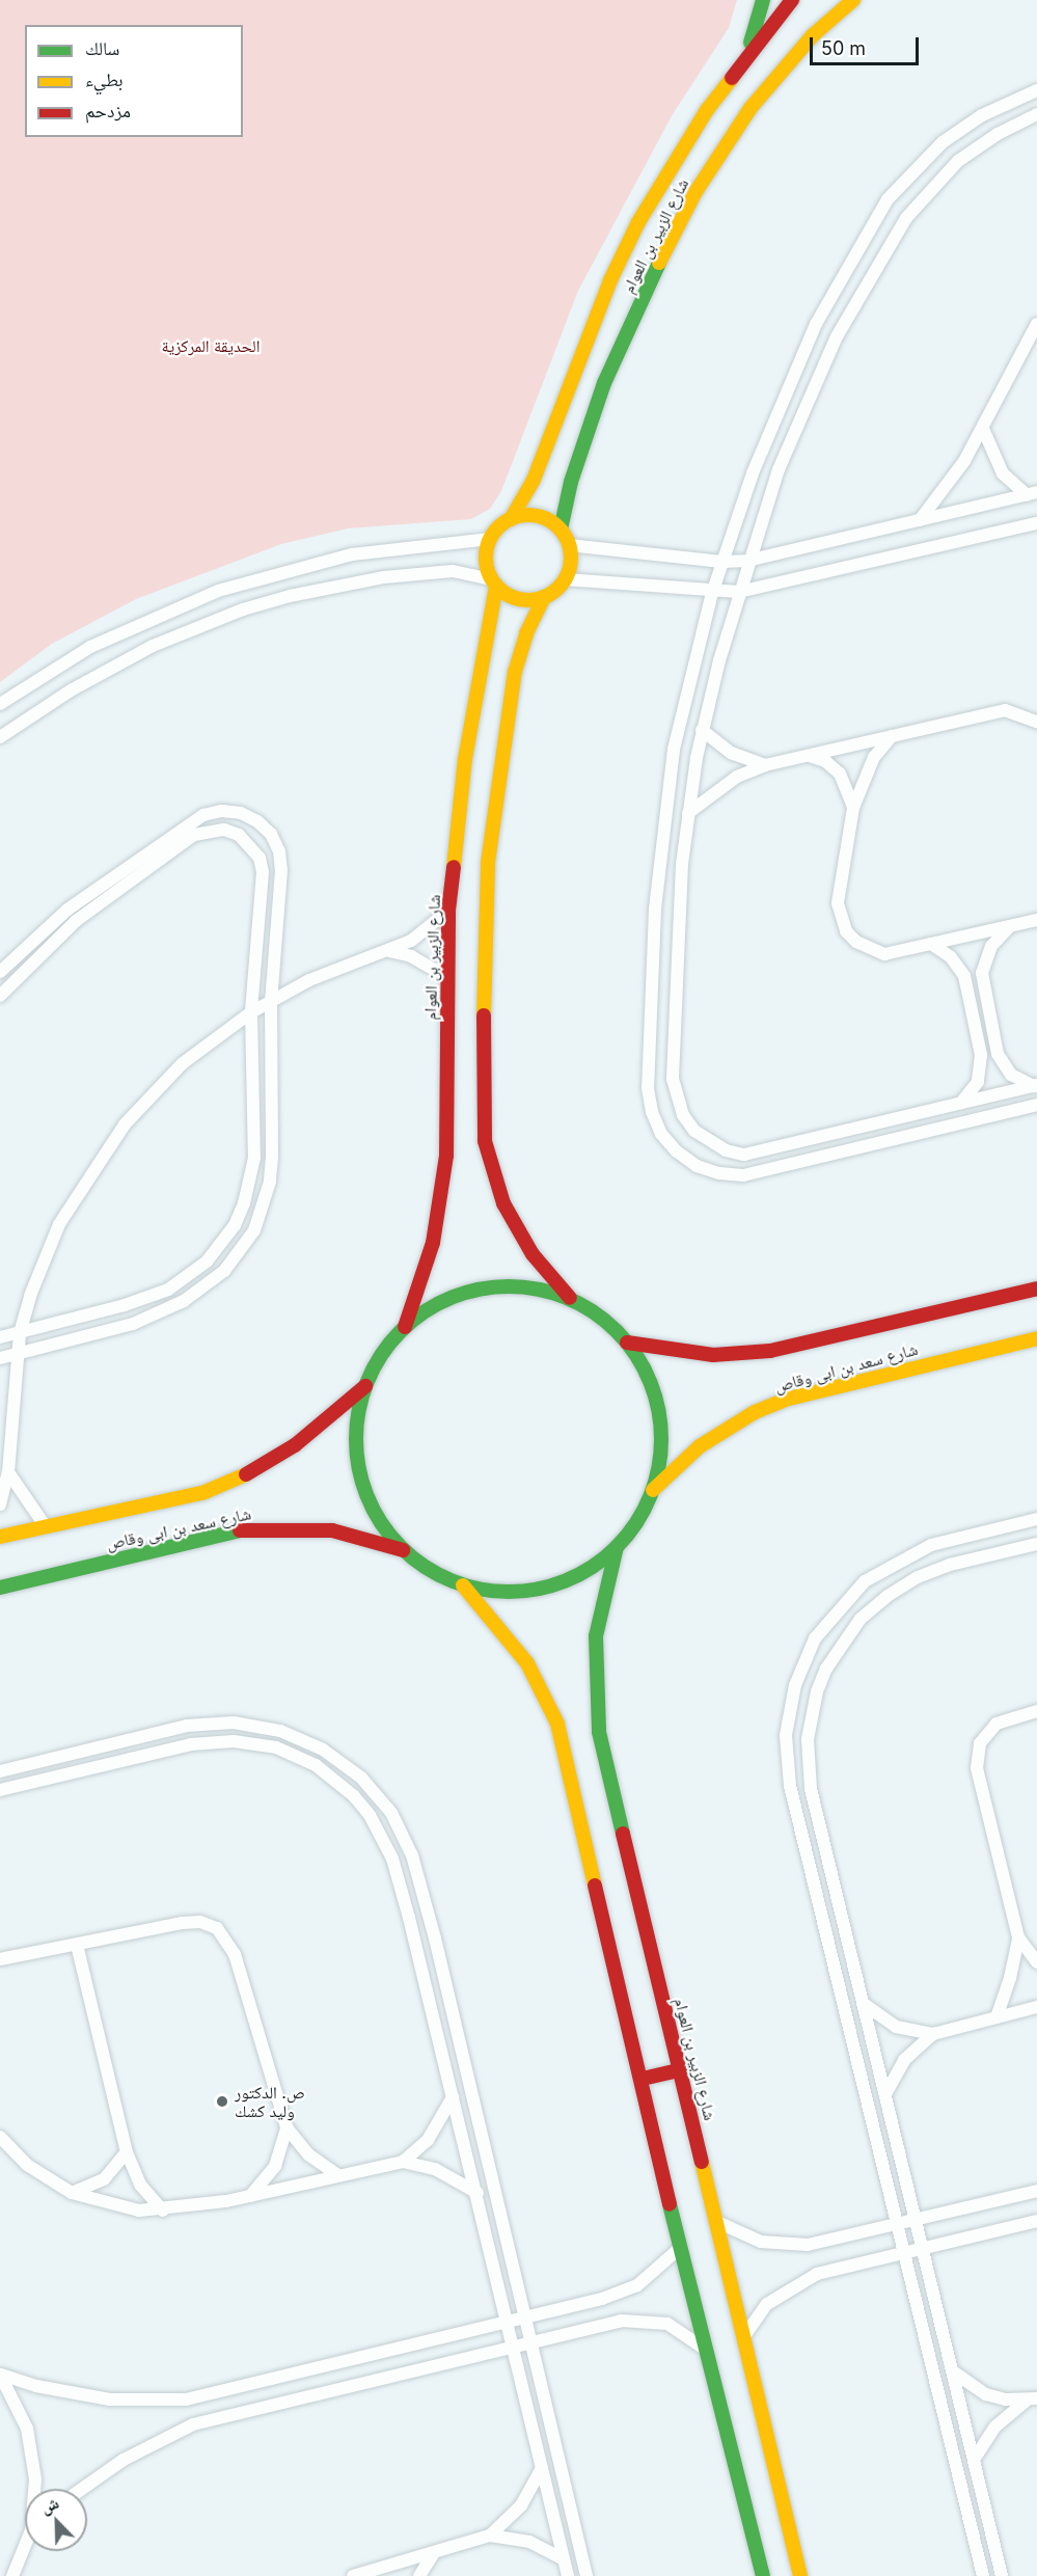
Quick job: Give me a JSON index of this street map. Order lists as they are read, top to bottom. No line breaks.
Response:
{"streets":{"street":["شارع الزبير بن العوام","شارع سعد بن ابى وقاص"]},"parks":["الحديقة المركزية"],"places":["ص. الدكتور وليد كشك"],"legend":["سالك","بطيء","مزدحم"],"scale_bar":"50 m","north":"top left"}
